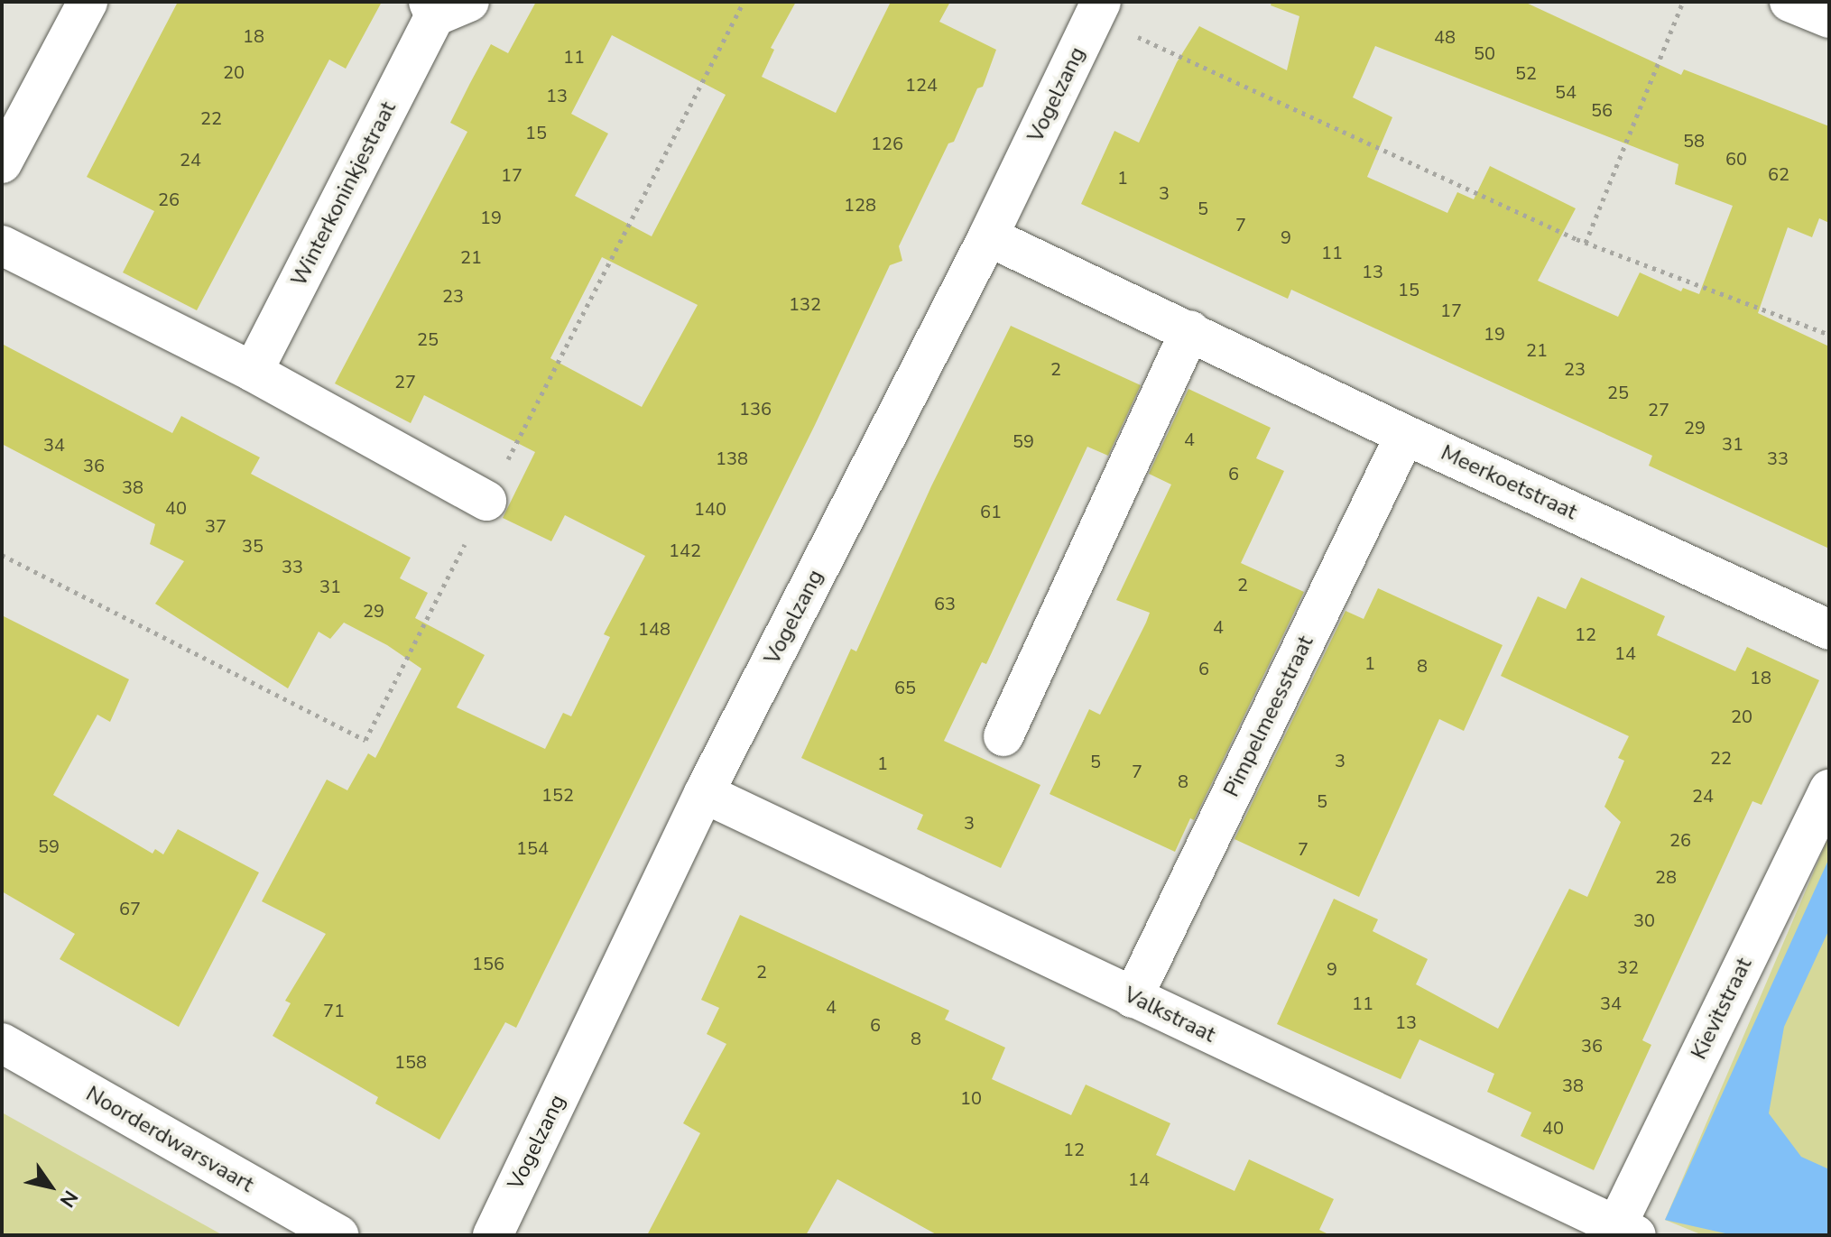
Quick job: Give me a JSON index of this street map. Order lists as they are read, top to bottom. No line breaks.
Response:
{"streets":{"street":["Vogelzang","Winterkoninkjestraat","Meerkoetstraat","Pimpelmeesstraat","Kievitstraat","Valkstraat","Noorderdwarsvaart"]},"crossings":[["Vogelzang","Meerkoetstraat"],["Vogelzang","Valkstraat"],["Meerkoetstraat","Pimpelmeesstraat"],["Pimpelmeesstraat","Valkstraat"],["Kievitstraat","Valkstraat"]],"house_numbers":["18","48","50","11","20","52","124","54","13","56","22","15","58","126","60","24","62","17","1","3","26","128","5","19","7","9","11","21","13","15","23","132","17","19","25","21","2","23","27","25","136","27","29","4","59","31","34","138","33","36","6","38","40","140","61","37","35","142","33","2","31","63","29","4","148","12","14","1","8","6","18","65","20","22","3","5","1","7","8","152","24","5","3","26","59","154","7","28","67","30","156","32","9","2","11","34","4","71","13","6","8","36","158","38","10","40","12","14"],"north":"bottom right"}
